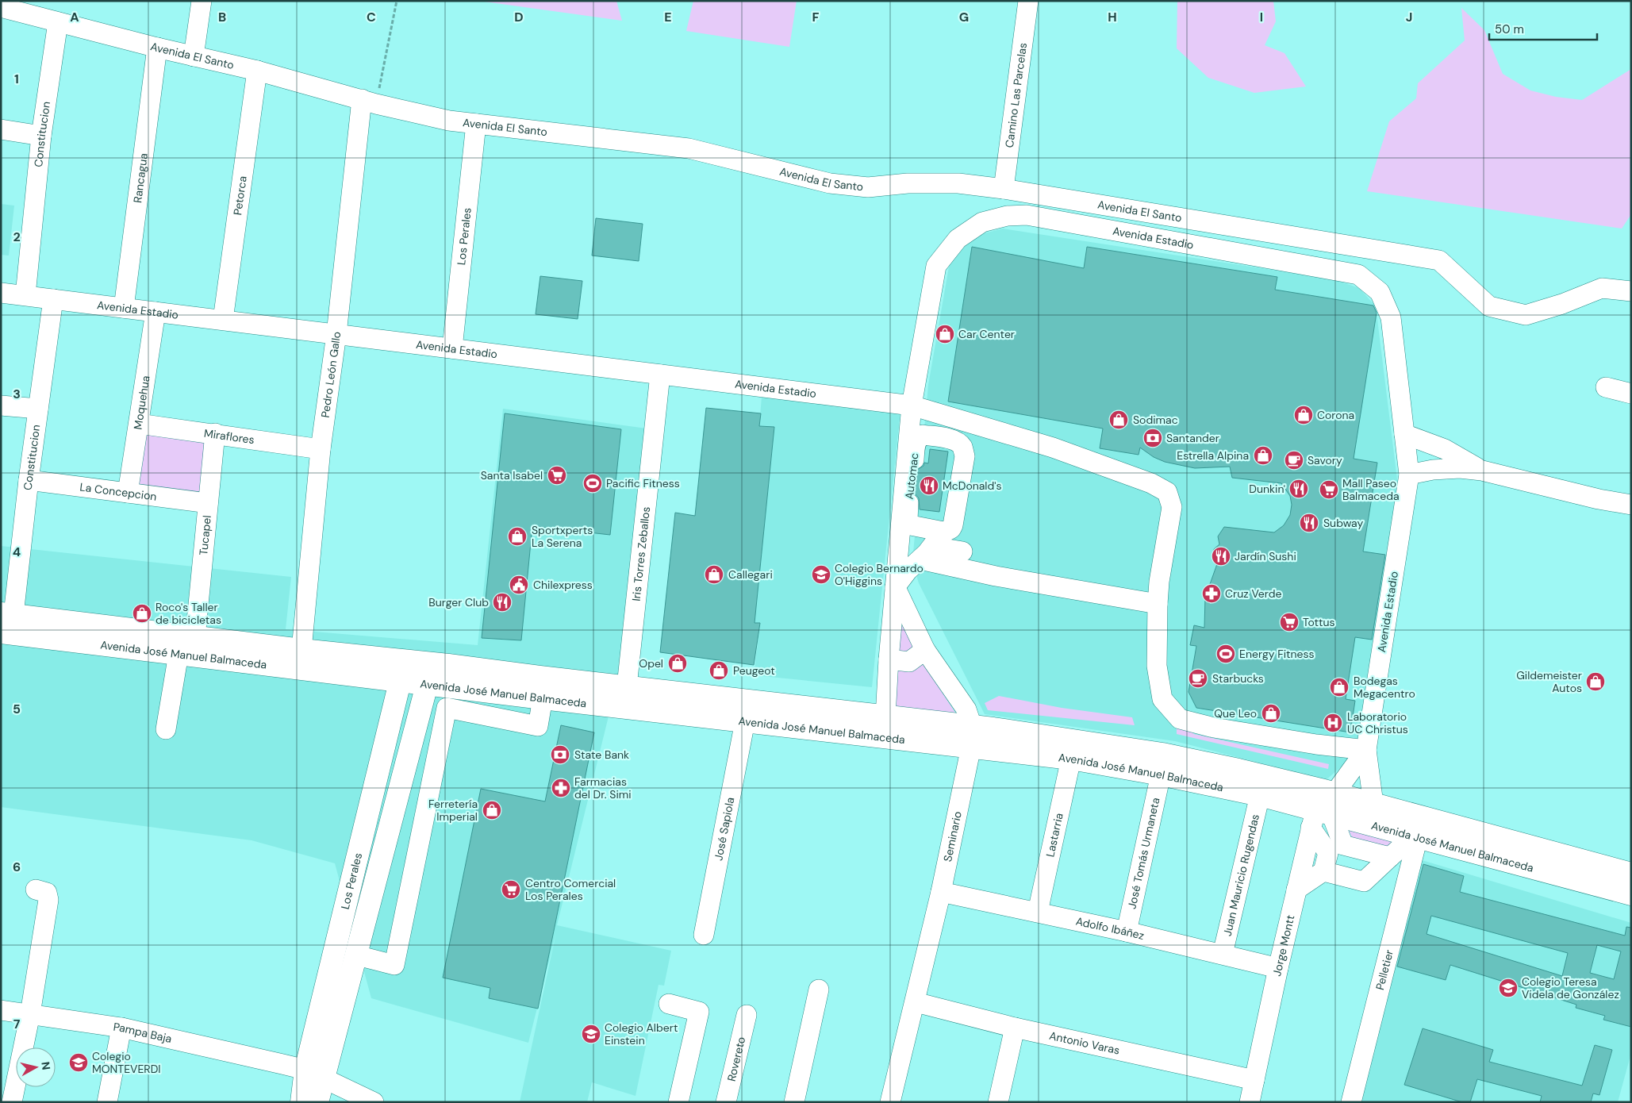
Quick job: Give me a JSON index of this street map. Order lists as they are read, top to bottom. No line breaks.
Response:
{"streets":{"main road":["Los Perales","Avenida José Manuel Balmaceda"],"street":["Avenida El Santo","Camino Las Parcelas","Constitucion","Rancagua","Petorca","Avenida Estadio","Pedro León Gallo","Moquehua","Miraflores","Automac","La Concepcion","Tucapel","Iris Torres Zeballos","José Sapiola","Lastarria","Seminario","José Tomás Urmaneta","Juan Mauricio Rugendas","Adolfo Ibáñez","Jorge Montt","Pelletier","Pampa Baja","Antonio Varas","Rovereto"]},"crossings":[["Avenida El Santo","Camino Las Parcelas"],["Avenida El Santo","Constitucion"],["Avenida El Santo","Rancagua"],["Avenida El Santo","Petorca"],["Avenida El Santo","Los Perales"],["Avenida El Santo","Pedro León Gallo"],["Constitucion","Avenida Estadio"],["Constitucion","La Concepcion"],["Constitucion","Avenida José Manuel Balmaceda"],["Rancagua","Avenida Estadio"],["Petorca","Avenida Estadio"],["Los Perales","Avenida Estadio"],["Los Perales","Avenida José Manuel Balmaceda"],["Los Perales","Pampa Baja"],["Avenida Estadio","Pedro León Gallo"],["Avenida Estadio","Moquehua"],["Avenida Estadio","Iris Torres Zeballos"],["Avenida Estadio","Avenida José Manuel Balmaceda"],["Avenida Estadio","Jorge Montt"],["Pedro León Gallo","Miraflores"],["Pedro León Gallo","Avenida José Manuel Balmaceda"],["Moquehua","Miraflores"],["Moquehua","La Concepcion"],["Miraflores","Tucapel"],["La Concepcion","Tucapel"],["Tucapel","Avenida José Manuel Balmaceda"],["Iris Torres Zeballos","Avenida José Manuel Balmaceda"],["Avenida José Manuel Balmaceda","José Sapiola"],["Avenida José Manuel Balmaceda","Lastarria"],["Avenida José Manuel Balmaceda","Seminario"],["Avenida José Manuel Balmaceda","José Tomás Urmaneta"],["Avenida José Manuel Balmaceda","Juan Mauricio Rugendas"],["Avenida José Manuel Balmaceda","Jorge Montt"],["Avenida José Manuel Balmaceda","Pelletier"],["Lastarria","Adolfo Ibáñez"],["Seminario","Adolfo Ibáñez"],["Seminario","Antonio Varas"],["José Tomás Urmaneta","Adolfo Ibáñez"],["Juan Mauricio Rugendas","Adolfo Ibáñez"],["Adolfo Ibáñez","Jorge Montt"],["Jorge Montt","Antonio Varas"]],"places":{"shop":["Car Center","Corona","Sodimac","Estrella Alpina","Sportxperts La Serena","Callegari","Roco's Taller de bicicletas","Opel","Peugeot","Gildemeister Autos","Bodegas Megacentro","Que Leo","Ferretería Imperial"],"bank":["Santander","State Bank"],"cafe":["Savory","Starbucks"],"supermarket":["Santa Isabel","Mall Paseo Balmaceda","Tottus","Centro Comercial Los Perales"],"sports":["Pacific Fitness","Energy Fitness"],"restaurant":["McDonald's","Dunkin'","Subway","Jardín Sushi","Burger Club"],"school or university":["Colegio Bernardo O'Higgins","Colegio Teresa Videla de González","Colegio Albert Einstein","Colegio MONTEVERDI"],"public building":["Chilexpress"],"pharmacy":["Cruz Verde","Farmacias del Dr. Simi"],"hospital":["Laboratorio UC Christus"]},"scale_bar":"50 m","north":"right","grid":{"columns":["A","B","C","D","E","F","G","H","I","J"],"rows":["1","2","3","4","5","6","7"]}}
